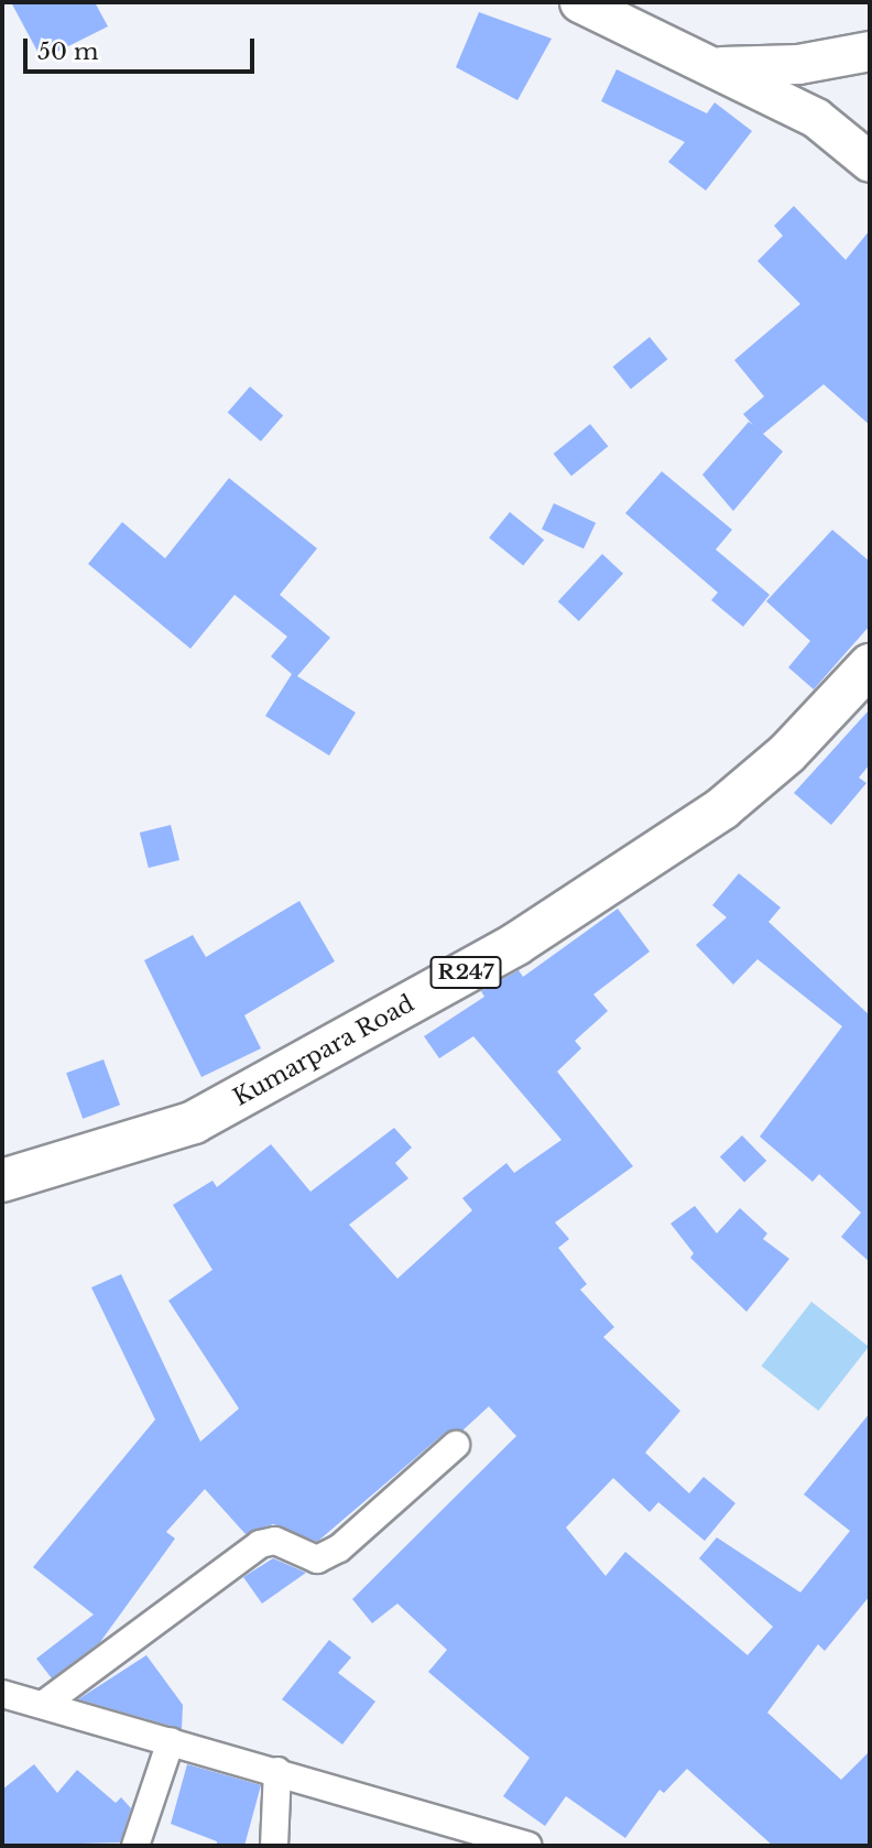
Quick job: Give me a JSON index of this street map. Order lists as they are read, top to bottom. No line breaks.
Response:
{"streets":{"main road":["R247","Kumarpara Road"]},"scale_bar":"50 m"}
